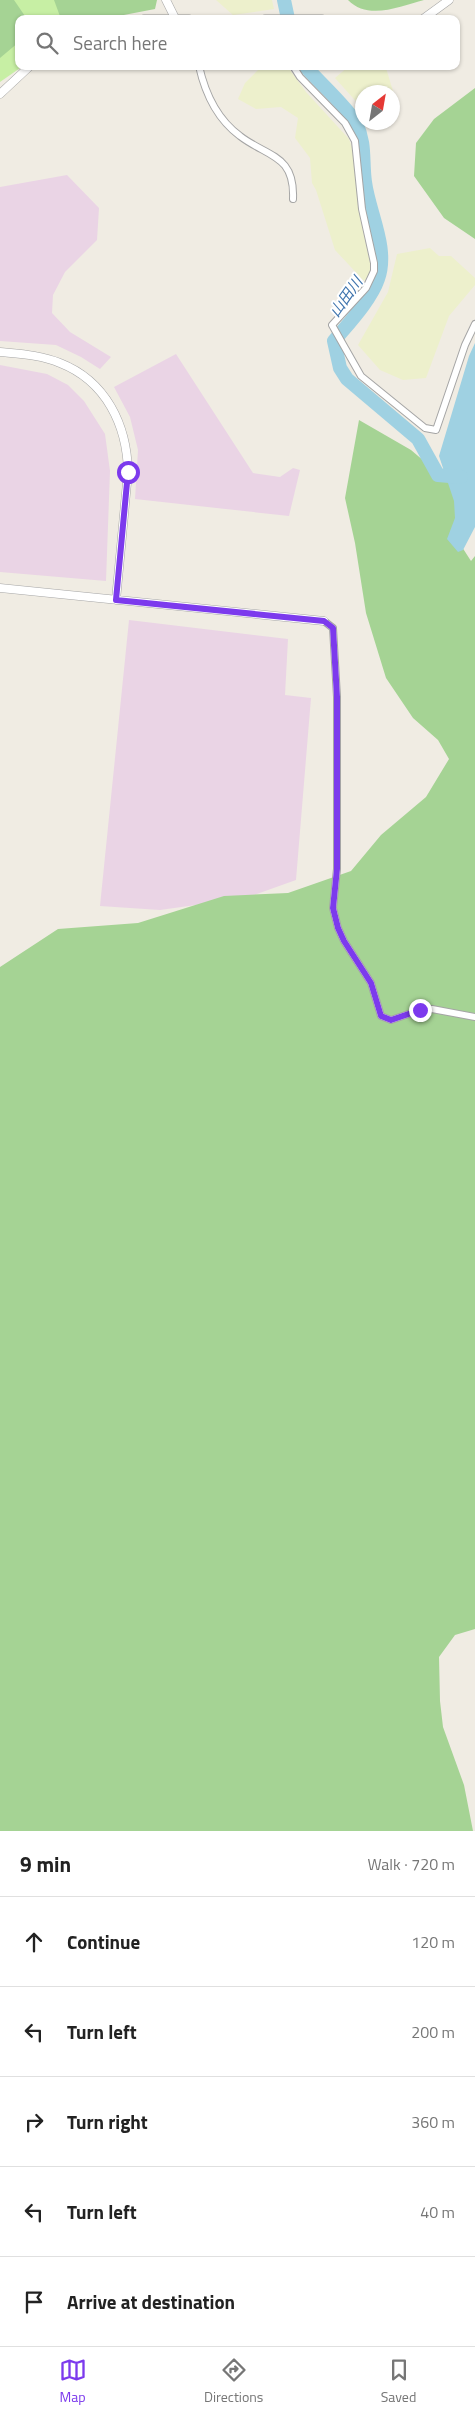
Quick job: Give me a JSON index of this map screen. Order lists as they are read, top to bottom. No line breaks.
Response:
{"water":["山田川"],"north":"top right","page":{"search":"Search here","heading":["9 min","Walk · 720 m"],"list":[["Continue","120 m"],["Turn left","200 m"],["Turn right","360 m"],["Turn left","40 m"],"Arrive at destination"],"nav":["Map","Directions","Saved"]}}
